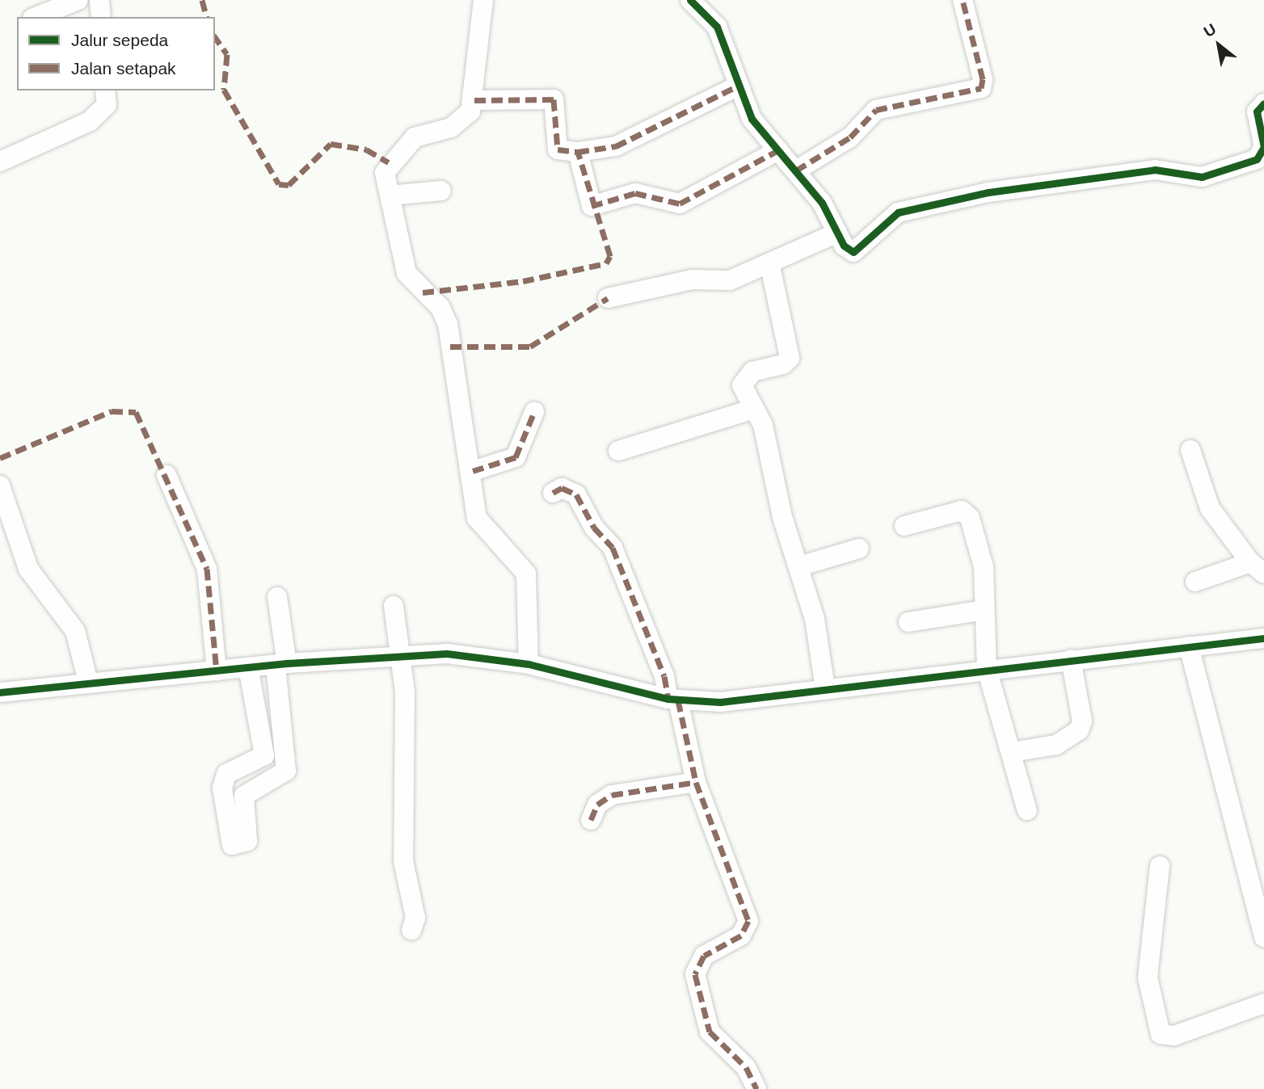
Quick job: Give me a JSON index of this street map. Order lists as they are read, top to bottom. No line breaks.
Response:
{"legend":["Jalur sepeda","Jalan setapak"],"north":"top left"}
